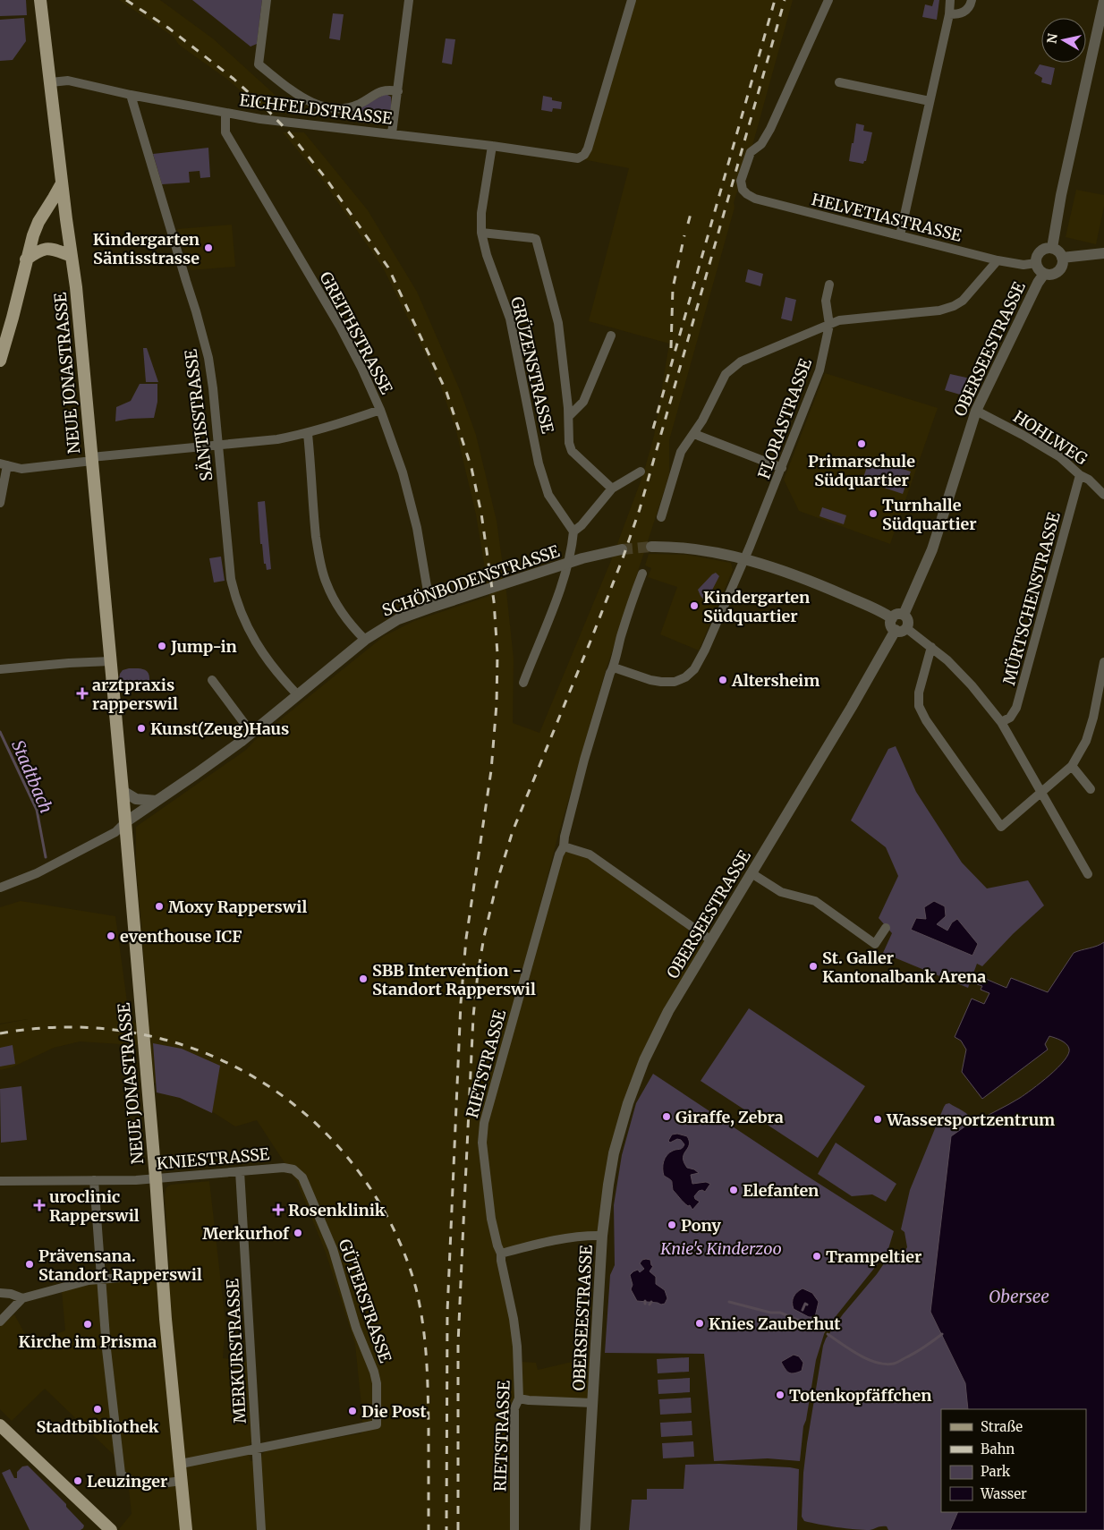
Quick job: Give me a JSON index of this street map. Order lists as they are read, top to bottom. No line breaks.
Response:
{"streets":{"main road":["NEUE JONASTRASSE"],"street":["EICHFELDSTRASSE","HELVETIASTRASSE","GREITHSTRASSE","OBERSEESTRASSE","GRÜZENSTRASSE","SÄNTISSTRASSE","FLORASTRASSE","HOHLWEG","SCHÖNBODENSTRASSE","MÜRTSCHENSTRASSE","RIETSTRASSE","KNIESTRASSE","GÜTERSTRASSE","MERKURSTRASSE"]},"crossings":[["EICHFELDSTRASSE","GREITHSTRASSE"],["EICHFELDSTRASSE","GRÜZENSTRASSE"],["EICHFELDSTRASSE","NEUE JONASTRASSE"],["EICHFELDSTRASSE","SÄNTISSTRASSE"],["HELVETIASTRASSE","OBERSEESTRASSE"],["GREITHSTRASSE","SCHÖNBODENSTRASSE"],["OBERSEESTRASSE","HOHLWEG"],["OBERSEESTRASSE","RIETSTRASSE"],["NEUE JONASTRASSE","SCHÖNBODENSTRASSE"],["NEUE JONASTRASSE","KNIESTRASSE"],["SÄNTISSTRASSE","SCHÖNBODENSTRASSE"],["HOHLWEG","MÜRTSCHENSTRASSE"],["KNIESTRASSE","GÜTERSTRASSE"],["KNIESTRASSE","MERKURSTRASSE"],["GÜTERSTRASSE","MERKURSTRASSE"]],"water":["Stadtbach","Obersee"],"parks":["Knie's Kinderzoo"],"places":{"other":["Kindergarten Säntisstrasse","Primarschule Südquartier","Turnhalle Südquartier","Kindergarten Südquartier","Jump-in","Altersheim","Kunst(Zeug)Haus","Moxy Rapperswil","eventhouse ICF","St. Galler Kantonalbank Arena","SBB Intervention - Standort Rapperswil","Giraffe, Zebra","Wassersportzentrum","Elefanten","Pony","Merkurhof","Trampeltier","Prävensana. Standort Rapperswil","Knies Zauberhut","Kirche im Prisma","Totenkopfäffchen","Stadtbibliothek","Die Post","Leuzinger"],"health":["arztpraxis rapperswil","uroclinic Rapperswil","Rosenklinik"]},"legend":["Straße","Bahn","Park","Wasser"],"north":"left"}
